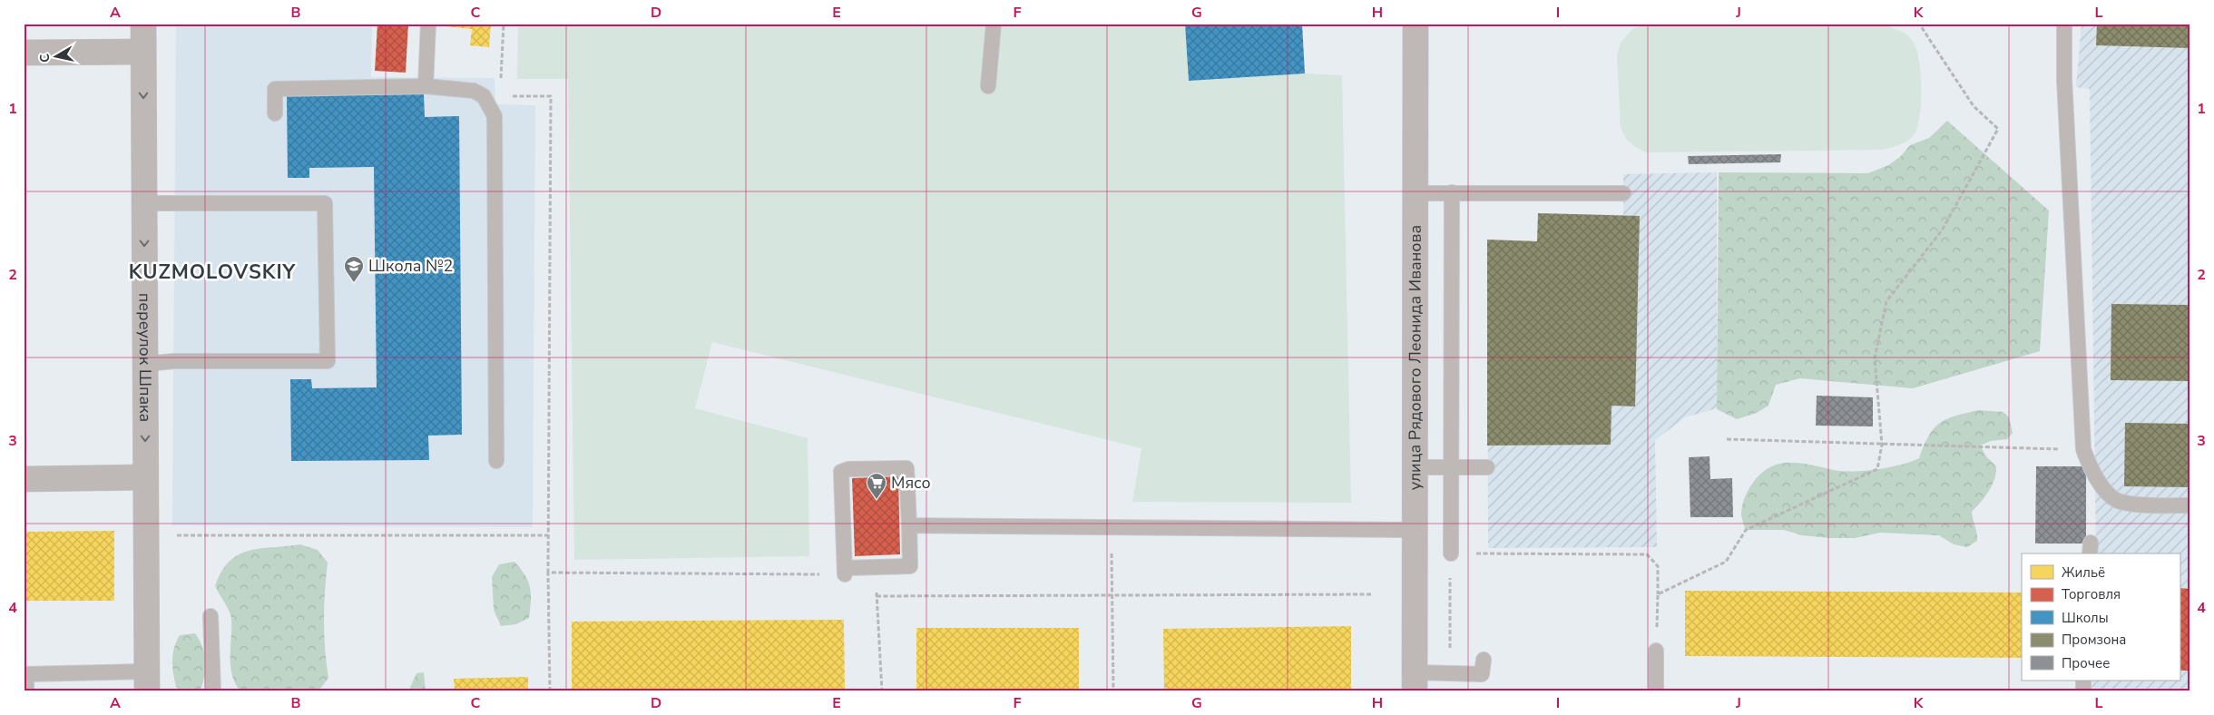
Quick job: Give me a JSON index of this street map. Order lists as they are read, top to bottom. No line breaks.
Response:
{"streets":{"street":["переулок Шпака","улица Рядового Леонида Иванова"]},"one_way":["переулок Шпака"],"districts":["KUZMOLOVSKIY"],"places":{"school or university":["Школа №2"],"supermarket":["Мясо"]},"legend":["Жильё","Торговля","Школы","Промзона","Прочее"],"north":"left","grid":{"columns":["A","B","C","D","E","F","G","H","I","J","K","L"],"rows":["1","2","3","4"]}}
